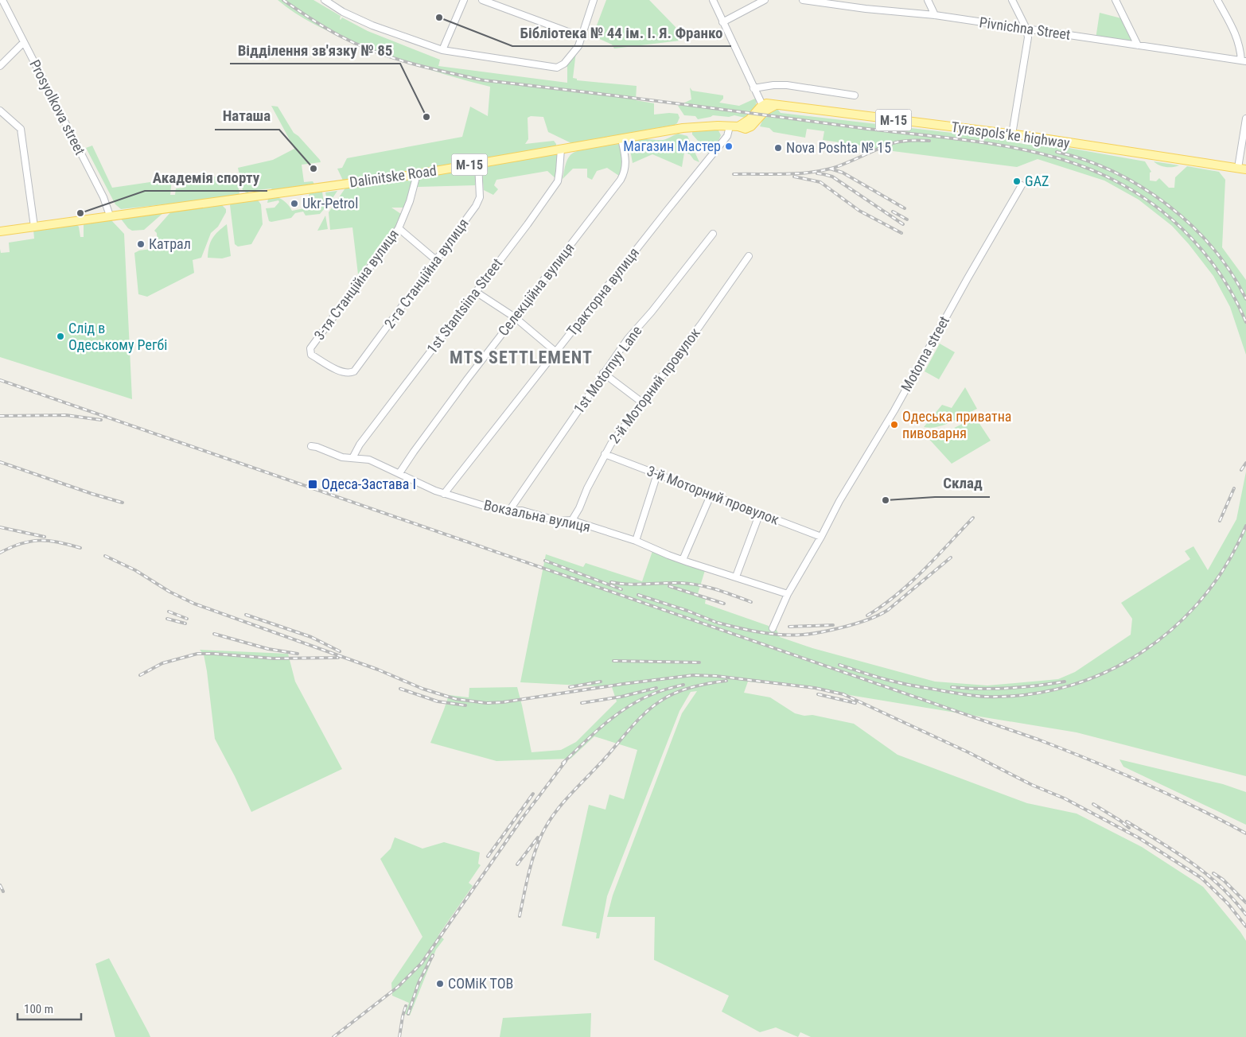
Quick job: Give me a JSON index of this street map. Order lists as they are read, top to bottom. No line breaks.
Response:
{"streets":{"main road":["М-15","Tyraspols'ke highway","Dalinitske Road"],"street":["Pivnichna Street","Prosyolkova street","2-га Станційна вулиця","3-тя Станційна вулиця","Селекційна вулиця","Тракторна вулиця","1st Stantsiina Street","Motorna street","1st Motornyy Lane","2-й Моторний провулок","3-й Моторний провулок","Вокзальна вулиця"]},"crossings":[["Prosyolkova street","Dalinitske Road"],["Tyraspols'ke highway","Dalinitske Road"],["Dalinitske Road","2-га Станційна вулиця"],["Dalinitske Road","3-тя Станційна вулиця"],["Dalinitske Road","Селекційна вулиця"],["Dalinitske Road","Тракторна вулиця"],["Dalinitske Road","1st Stantsiina Street"],["2-га Станційна вулиця","3-тя Станційна вулиця"],["Селекційна вулиця","Вокзальна вулиця"],["Тракторна вулиця","Вокзальна вулиця"],["1st Stantsiina Street","Вокзальна вулиця"],["Motorna street","3-й Моторний провулок"],["Motorna street","Вокзальна вулиця"],["1st Motornyy Lane","Вокзальна вулиця"],["2-й Моторний провулок","3-й Моторний провулок"],["2-й Моторний провулок","Вокзальна вулиця"]],"districts":["MTS SETTLEMENT"],"places":{"other":["Бібліотека № 44 ім. І. Я. Франко","Відділення зв'язку № 85","Магазин Мастер","Nova Poshta № 15","Наташа","GAZ","Ukr-Petrol","Академія спорту","Катрал","Слід в Одеському Регбі","Одеська приватна пивоварня","Склад","СОМіК ТОВ"],"transit":["Одеса-Застава I"]},"scale_bar":"100 m"}
